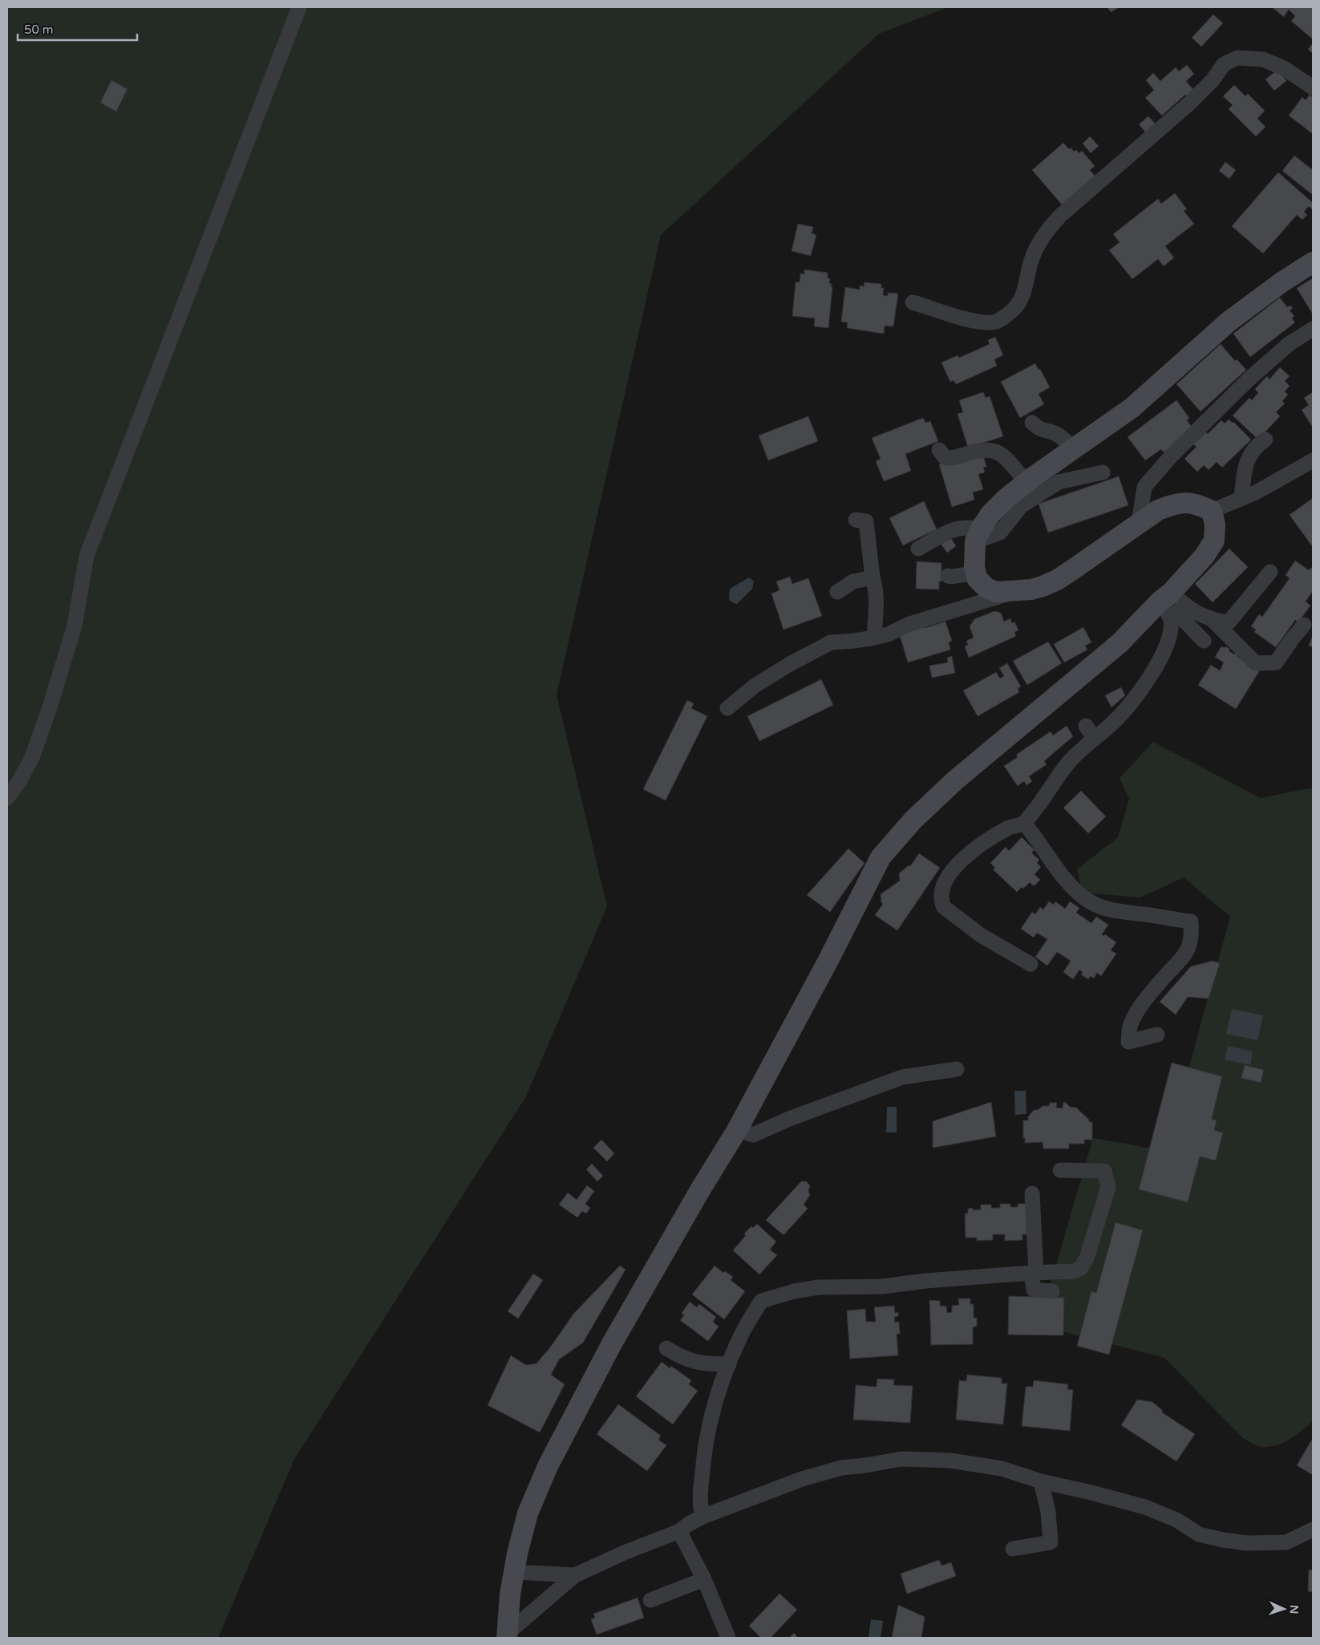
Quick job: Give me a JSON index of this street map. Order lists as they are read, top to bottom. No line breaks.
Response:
{"scale_bar":"50 m","north":"right"}
